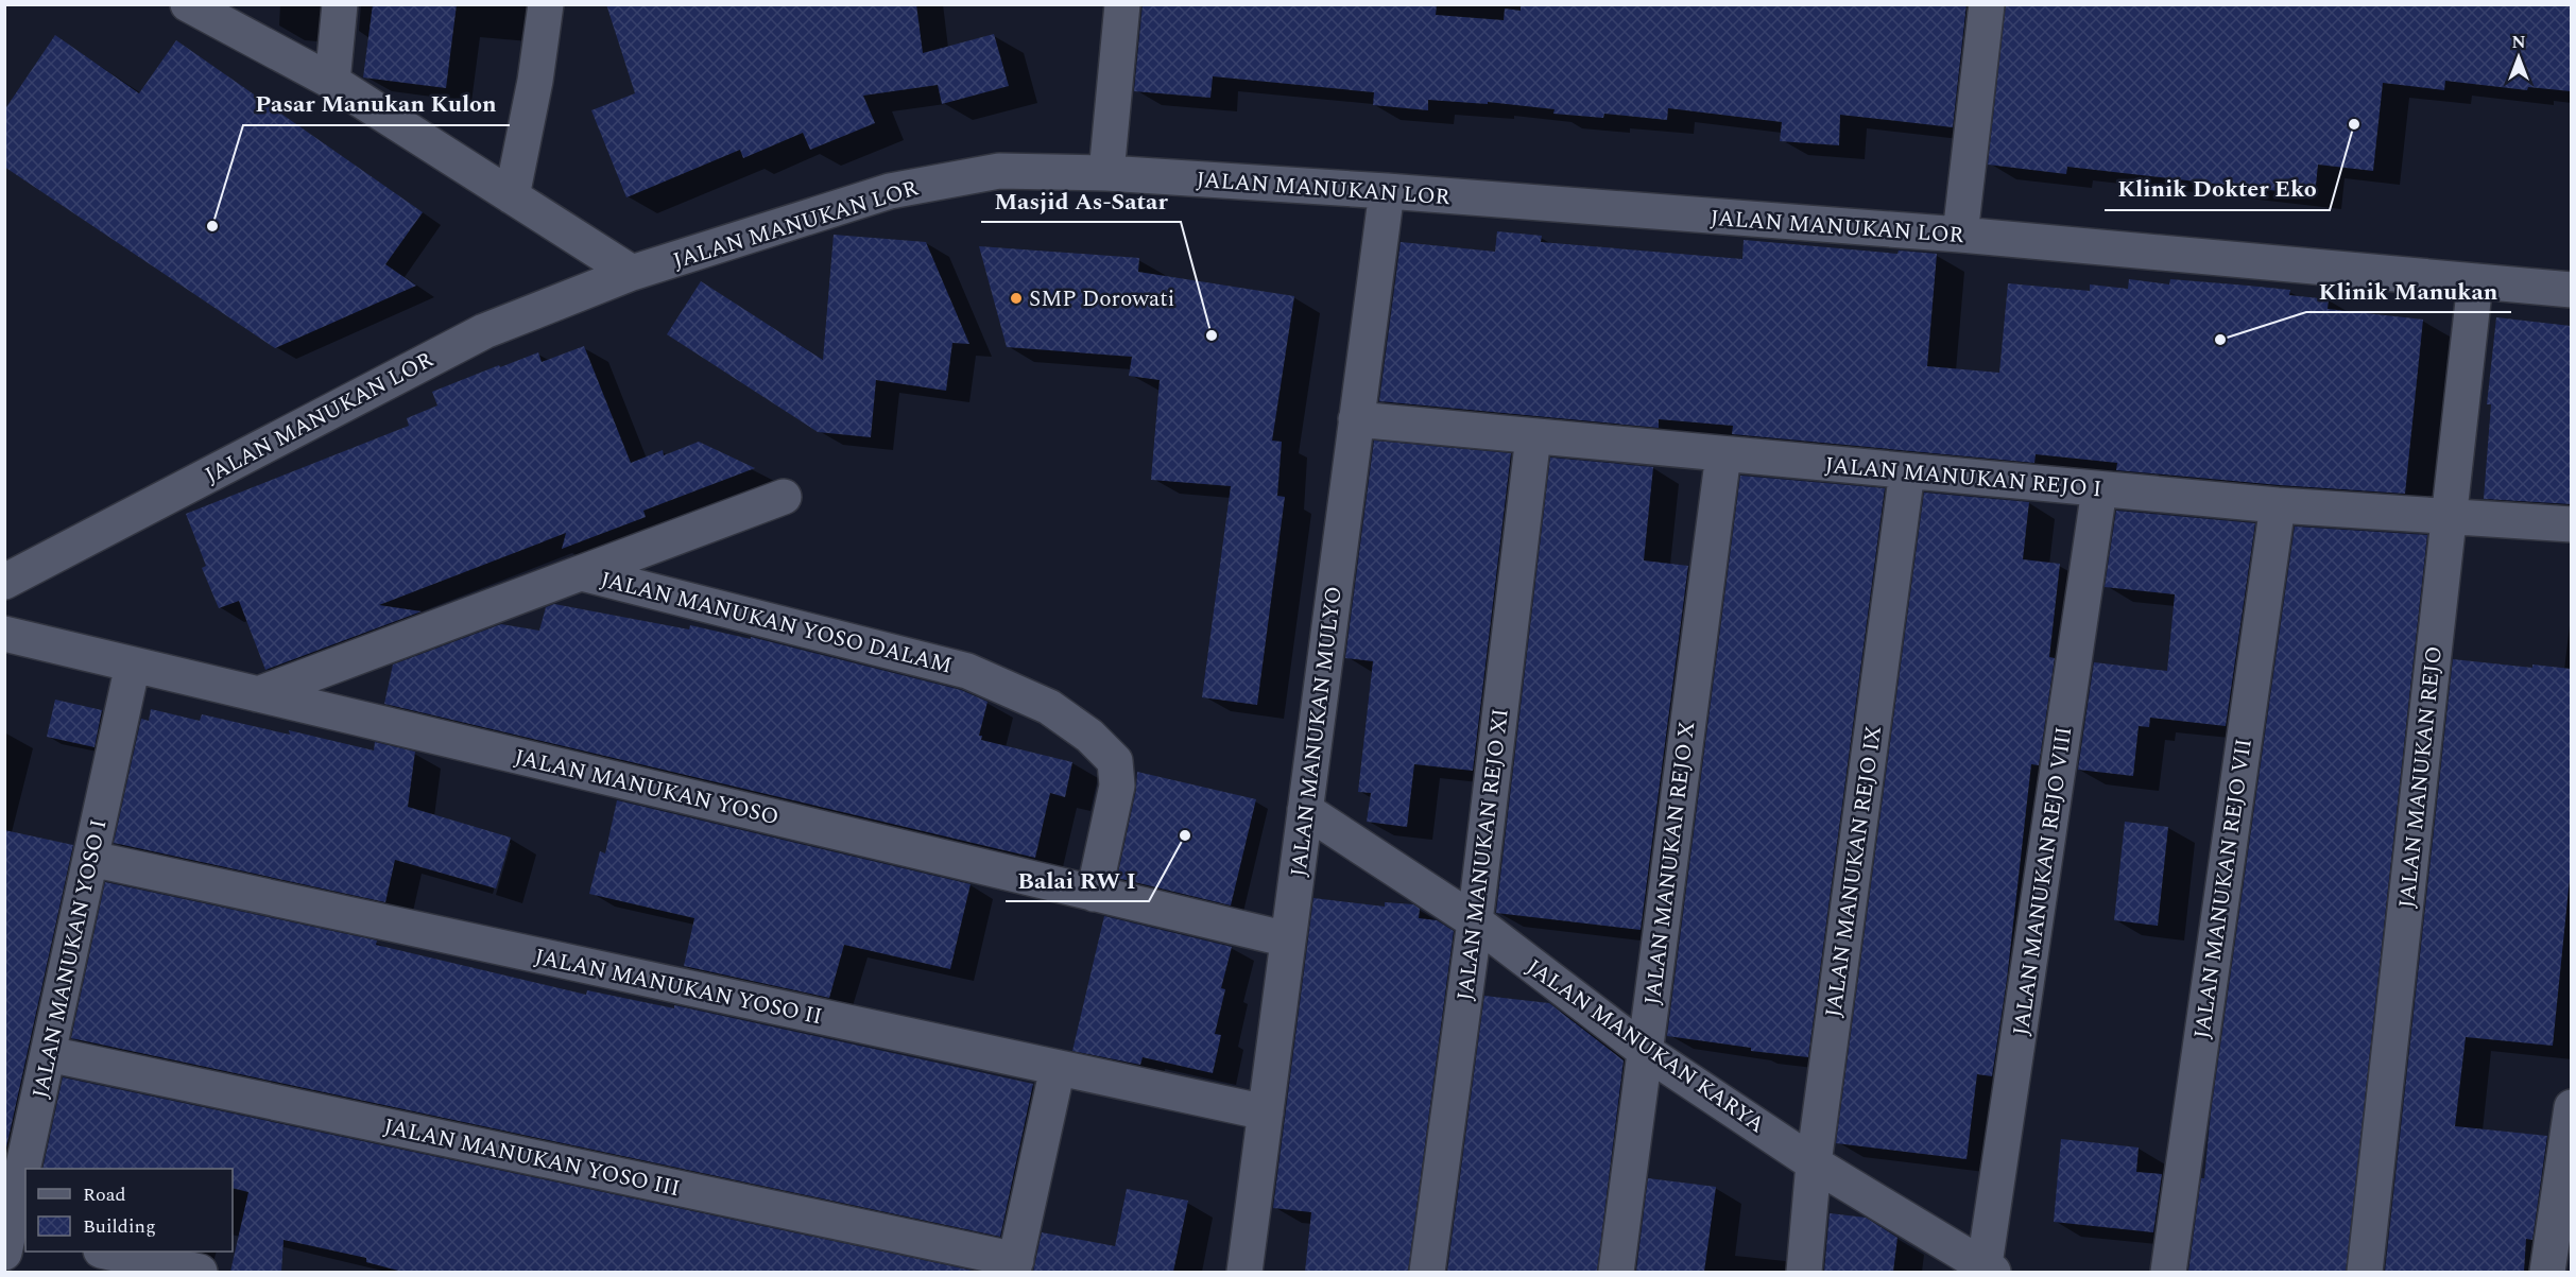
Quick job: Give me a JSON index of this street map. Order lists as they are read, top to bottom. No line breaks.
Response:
{"streets":{"street":["JALAN MANUKAN LOR","JALAN MANUKAN REJO I","JALAN MANUKAN YOSO DALAM","JALAN MANUKAN MULYO","JALAN MANUKAN REJO","JALAN MANUKAN YOSO","JALAN MANUKAN REJO XI","JALAN MANUKAN REJO X","JALAN MANUKAN REJO IX","JALAN MANUKAN REJO VIII","JALAN MANUKAN REJO VII","JALAN MANUKAN YOSO I","JALAN MANUKAN YOSO II","JALAN MANUKAN KARYA","JALAN MANUKAN YOSO III"]},"crossings":[["JALAN MANUKAN LOR","JALAN MANUKAN MULYO"],["JALAN MANUKAN LOR","JALAN MANUKAN REJO"],["JALAN MANUKAN REJO I","JALAN MANUKAN MULYO"],["JALAN MANUKAN REJO I","JALAN MANUKAN REJO"],["JALAN MANUKAN REJO I","JALAN MANUKAN REJO XI"],["JALAN MANUKAN REJO I","JALAN MANUKAN REJO X"],["JALAN MANUKAN REJO I","JALAN MANUKAN REJO IX"],["JALAN MANUKAN REJO I","JALAN MANUKAN REJO VIII"],["JALAN MANUKAN REJO I","JALAN MANUKAN REJO VII"],["JALAN MANUKAN YOSO DALAM","JALAN MANUKAN YOSO"],["JALAN MANUKAN MULYO","JALAN MANUKAN YOSO"],["JALAN MANUKAN MULYO","JALAN MANUKAN YOSO II"],["JALAN MANUKAN MULYO","JALAN MANUKAN KARYA"],["JALAN MANUKAN YOSO","JALAN MANUKAN YOSO I"],["JALAN MANUKAN REJO XI","JALAN MANUKAN KARYA"],["JALAN MANUKAN REJO X","JALAN MANUKAN KARYA"],["JALAN MANUKAN REJO IX","JALAN MANUKAN KARYA"],["JALAN MANUKAN REJO VIII","JALAN MANUKAN KARYA"],["JALAN MANUKAN YOSO I","JALAN MANUKAN YOSO II"],["JALAN MANUKAN YOSO I","JALAN MANUKAN YOSO III"]],"places":["Klinik Dokter Eko","Pasar Manukan Kulon","SMP Dorowati","Masjid As-Satar","Klinik Manukan","Balai RW I"],"legend":["Road","Building"],"north":"top"}
